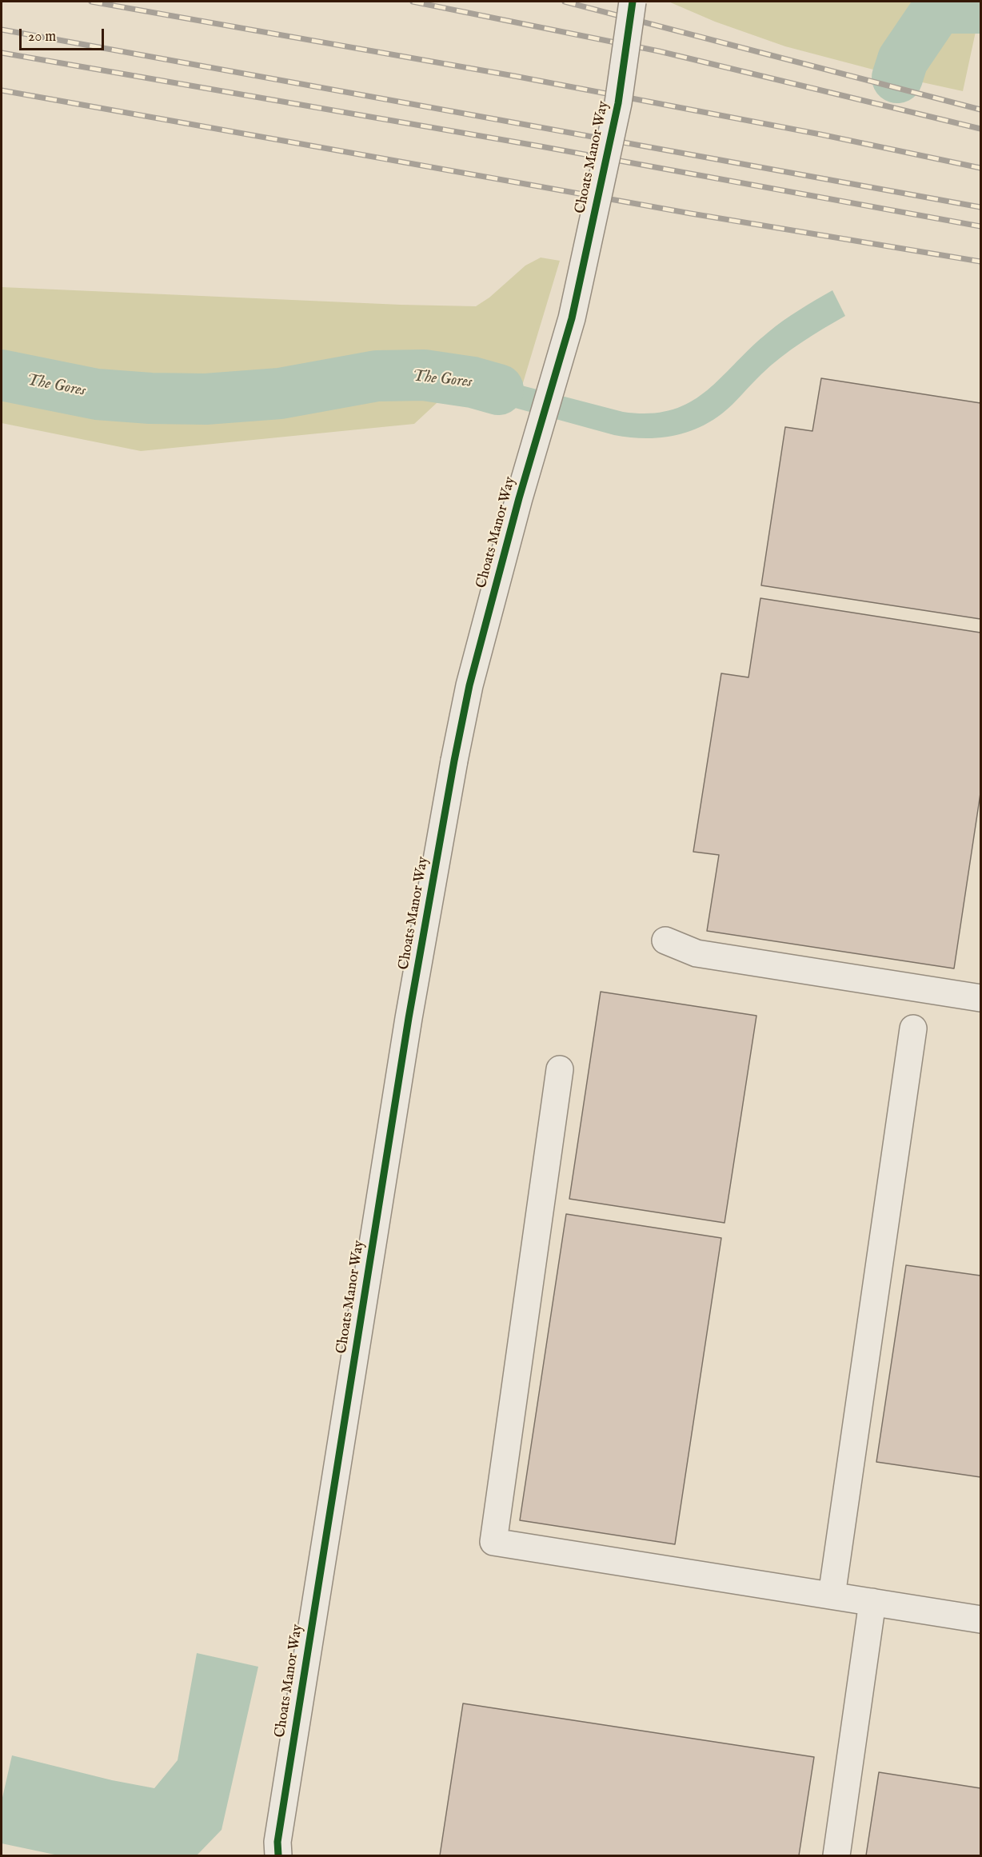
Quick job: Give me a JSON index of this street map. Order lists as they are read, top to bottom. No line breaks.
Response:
{"streets":{"street":["Choats Manor Way"]},"water":["The Gores"],"scale_bar":"20 m"}
